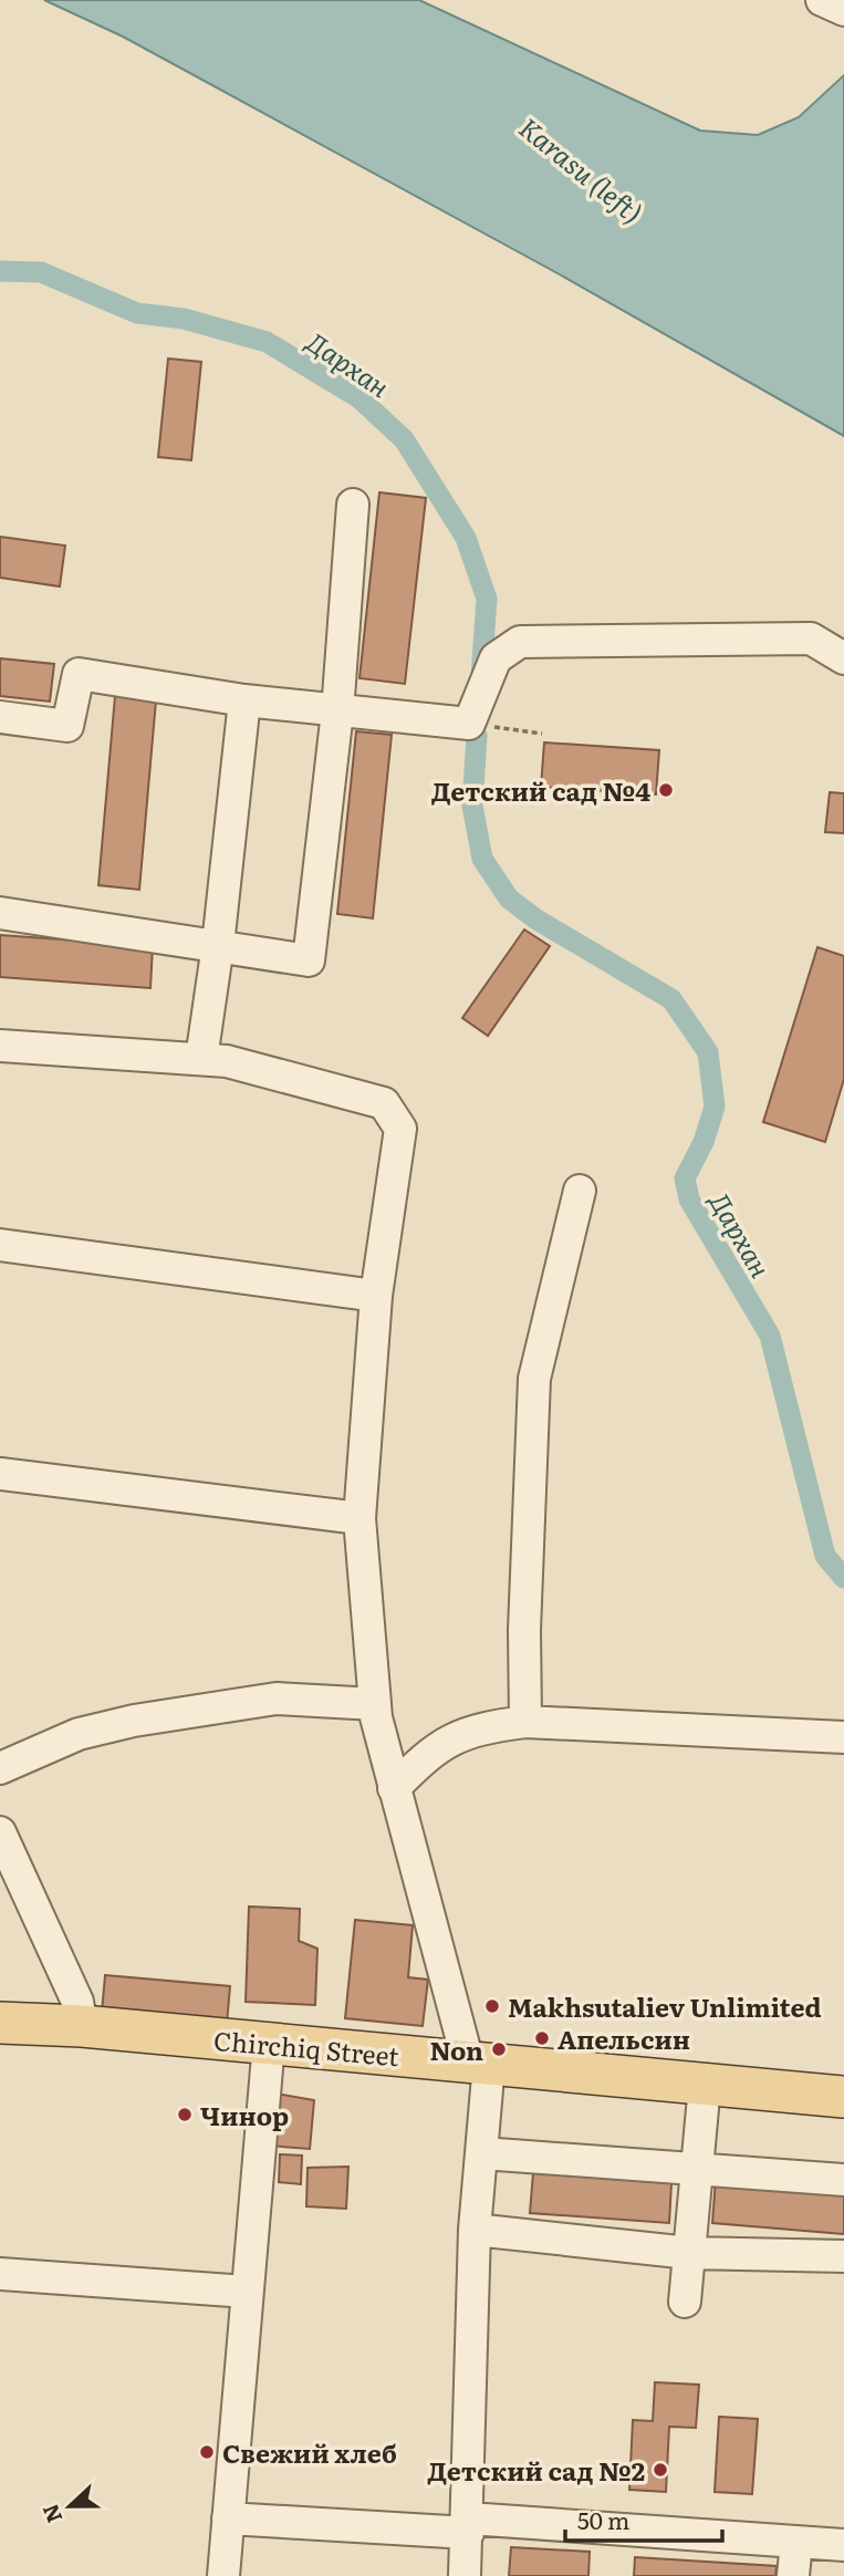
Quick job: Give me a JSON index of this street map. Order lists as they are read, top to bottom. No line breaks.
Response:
{"streets":{"main road":["Chirchiq Street"]},"water":["Karasu (left)","Дархан"],"places":["Детский сад №4","Makhsutaliev Unlimited","Апельсин","Non","Чинор","Свежий хлеб","Детский сад №2"],"scale_bar":"50 m","north":"left"}
